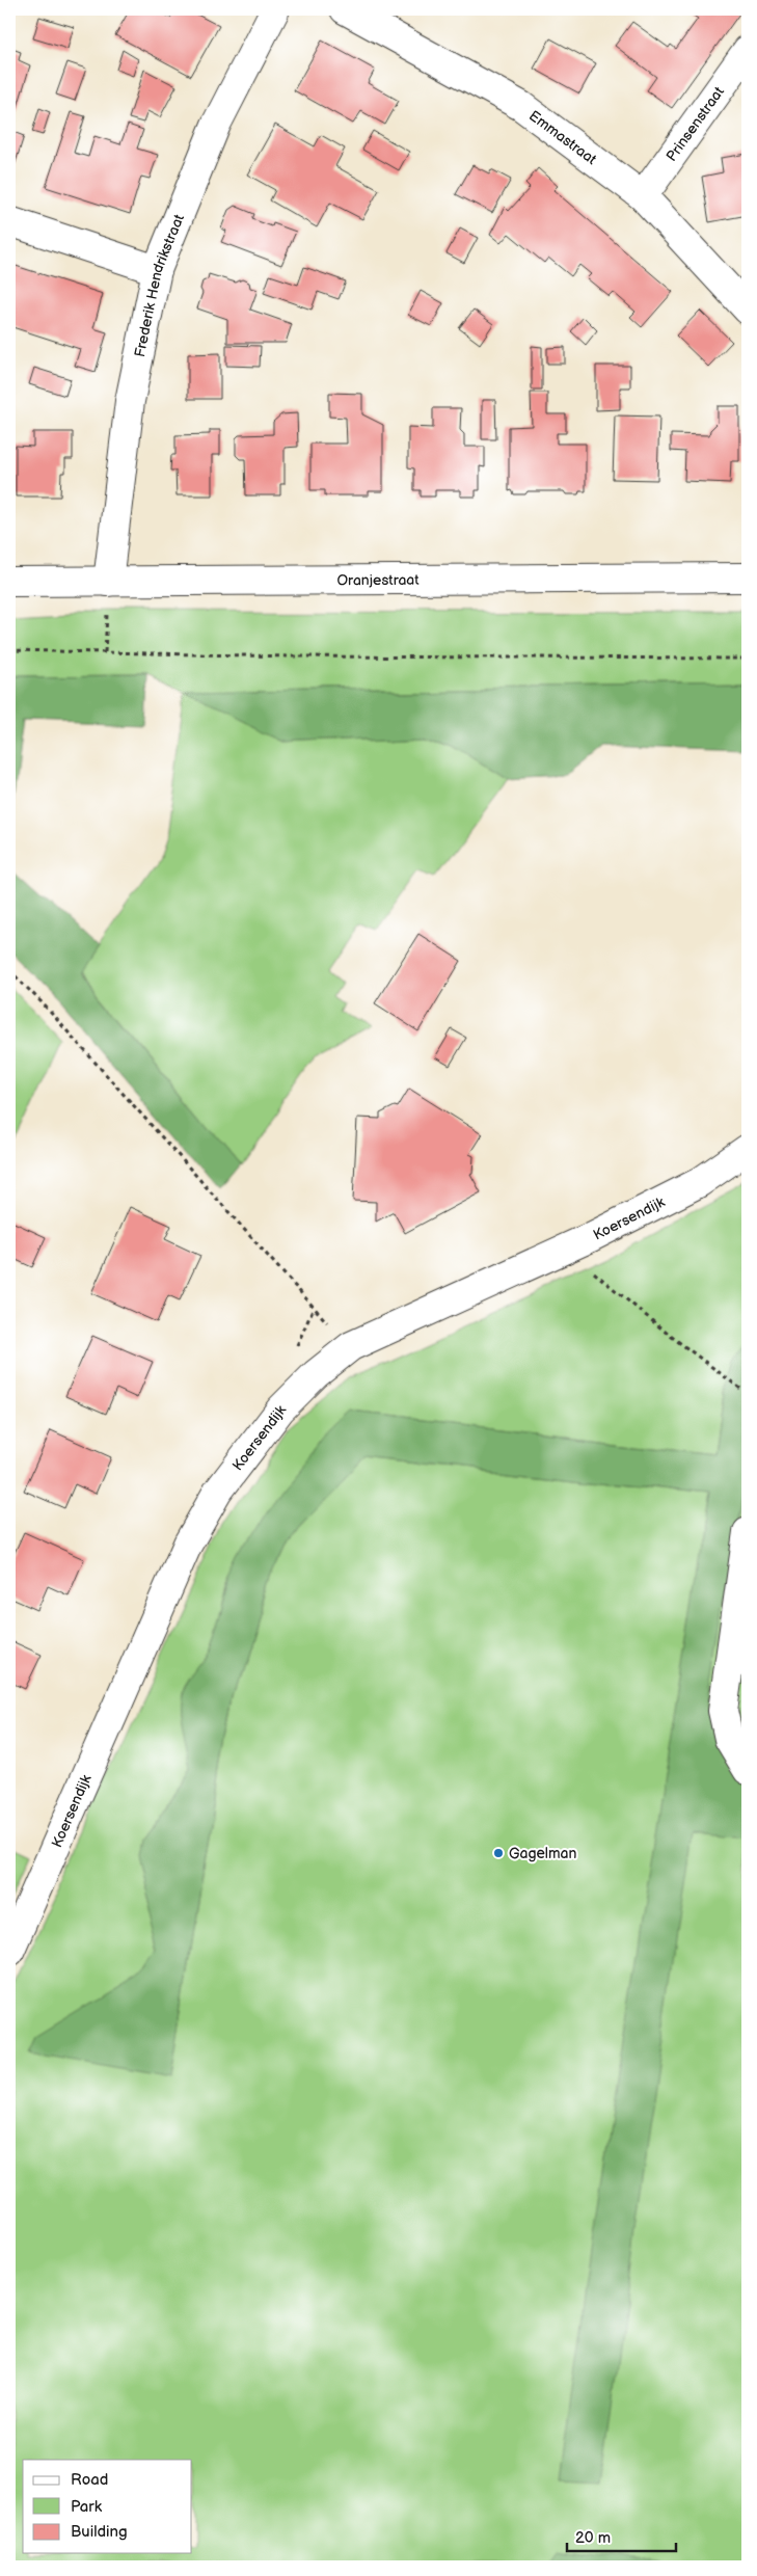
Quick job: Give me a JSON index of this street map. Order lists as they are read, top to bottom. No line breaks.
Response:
{"streets":{"street":["Prinsenstraat","Emmastraat","Frederik Hendrikstraat","Oranjestraat","Koersendijk"]},"crossings":[["Prinsenstraat","Emmastraat"],["Frederik Hendrikstraat","Oranjestraat"]],"places":["Gagelman"],"legend":["Road","Park","Building"],"scale_bar":"20 m"}
